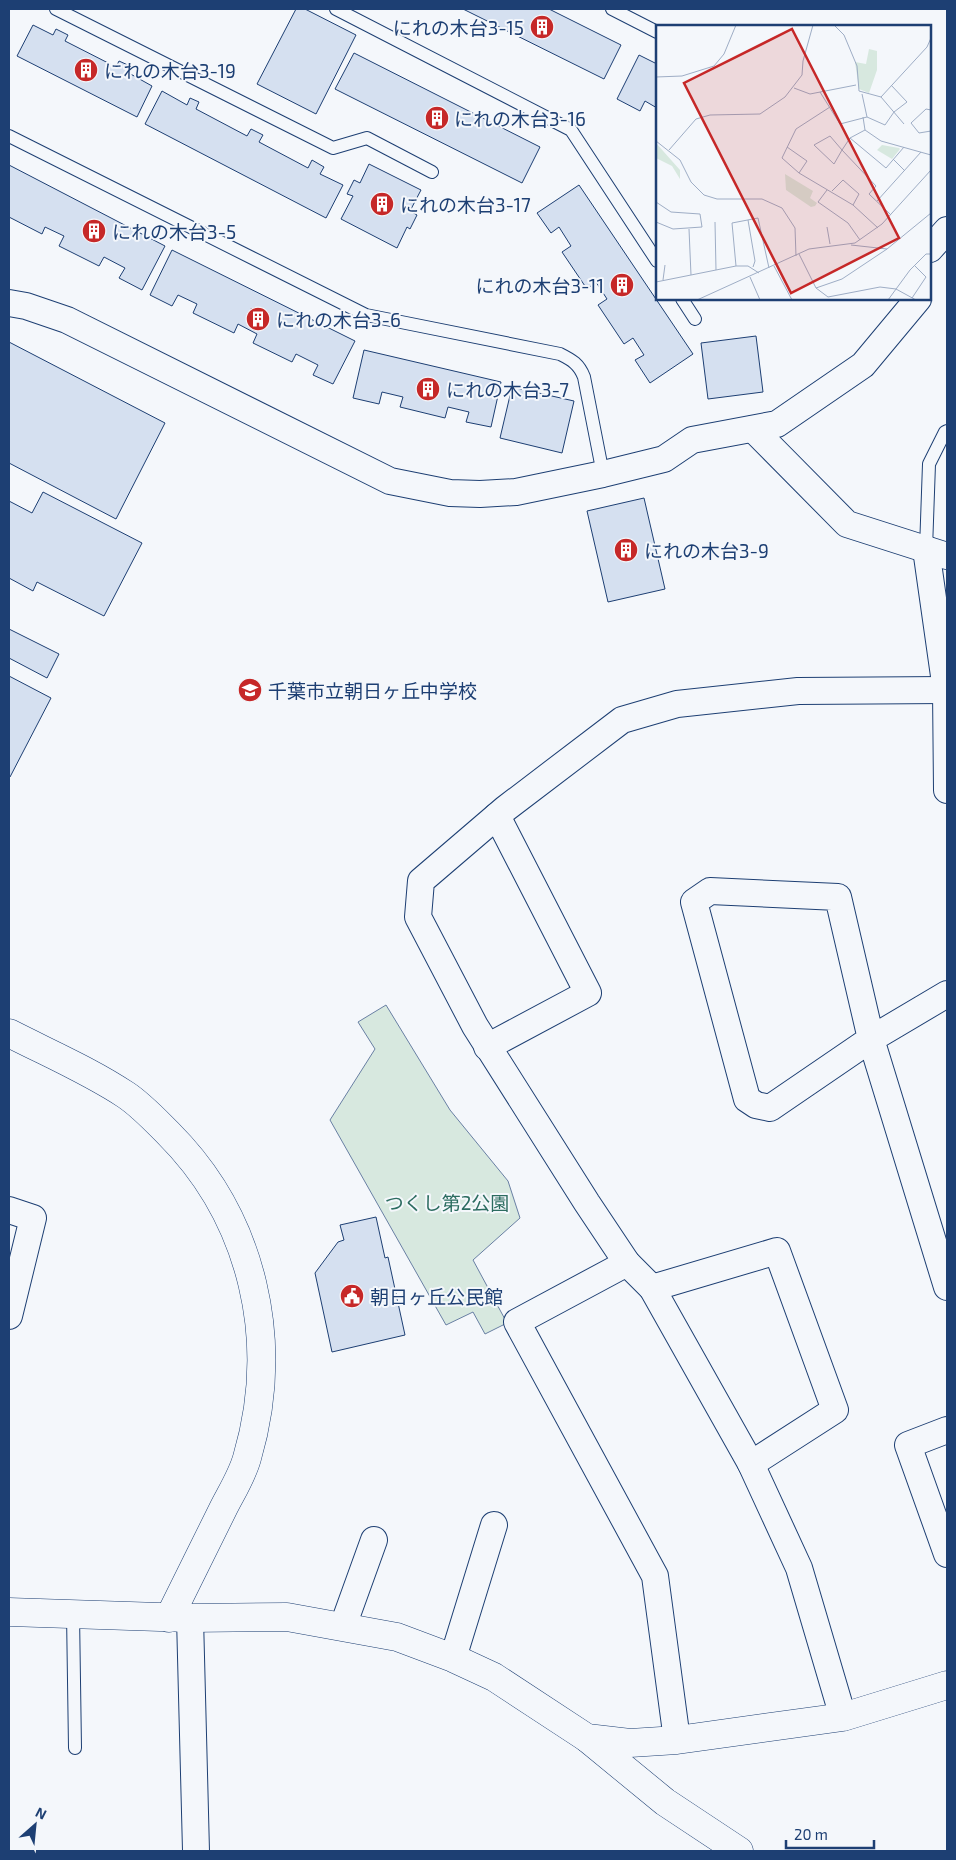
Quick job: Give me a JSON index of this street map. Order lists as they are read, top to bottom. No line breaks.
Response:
{"parks":["つくし第2公園"],"places":{"building":["にれの木台3-15","にれの木台3-19","にれの木台3-16","にれの木台3-17","にれの木台3-5","にれの木台3-11","にれの木台3-6","にれの木台3-7","にれの木台3-9"],"school or university":["千葉市立朝日ヶ丘中学校"],"public building":["朝日ヶ丘公民館"]},"scale_bar":"20 m","north":"top right"}
